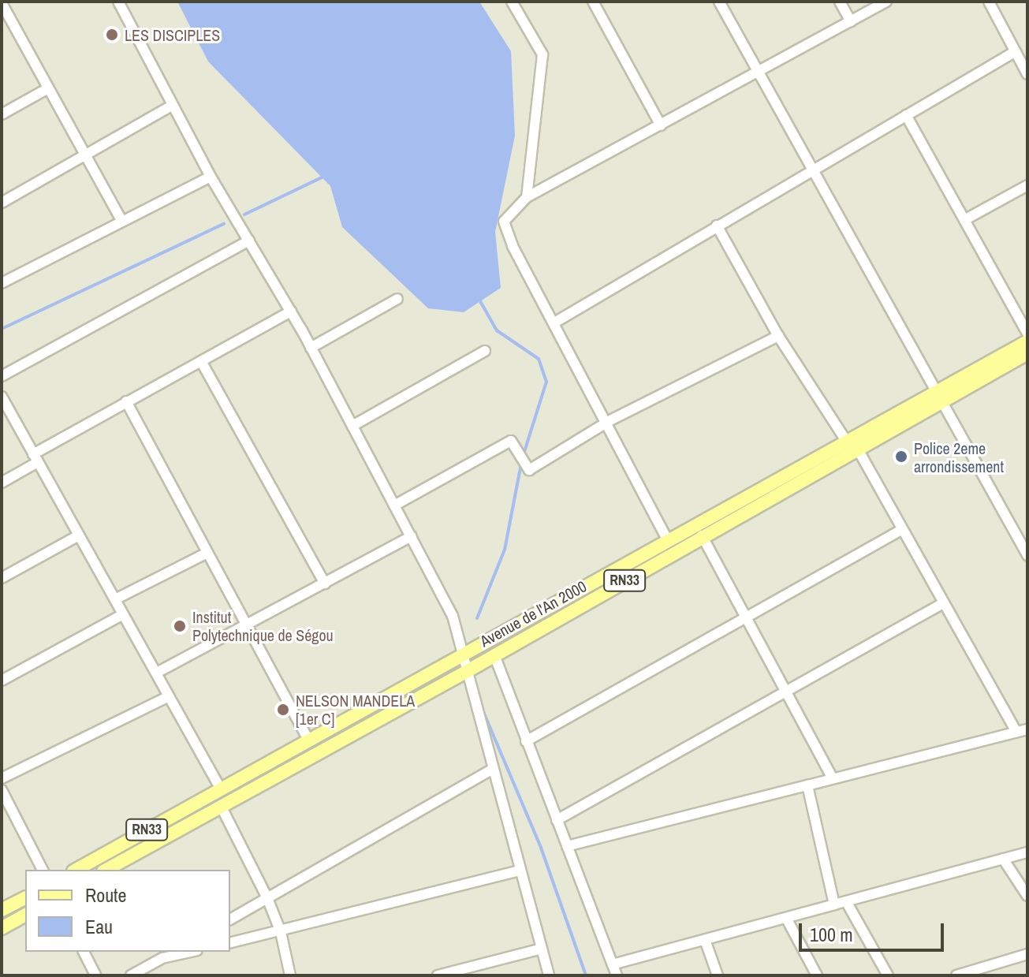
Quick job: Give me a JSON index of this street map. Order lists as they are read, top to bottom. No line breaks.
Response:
{"streets":{"main road":["RN33","Avenue de l'An 2000"]},"places":["LES DISCIPLES","Police 2eme arrondissement","Institut Polytechnique de Ségou","NELSON MANDELA [1er C]"],"legend":["Route","Eau"],"scale_bar":"100 m"}
